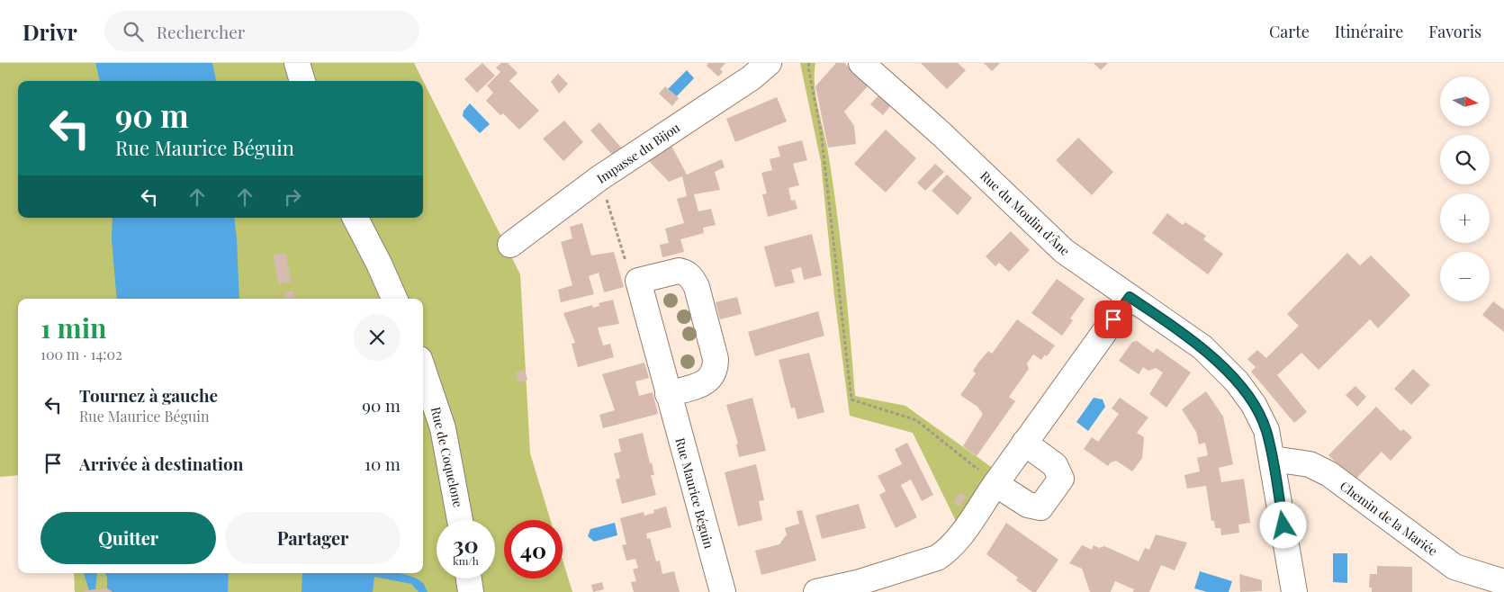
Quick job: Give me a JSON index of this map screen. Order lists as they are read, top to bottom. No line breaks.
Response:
{"streets":{"street":["Impasse du Bijou","Rue du Moulin d'Âne","Rue de Coquelone","Rue Maurice Béguin","Chemin de la Mariée"]},"crossings":[["Rue du Moulin d'Âne","Chemin de la Mariée"]],"north":"right","page":{"header":"Drivr","search":"Rechercher","nav":["Carte","Itinéraire","Favoris"],"map_buttons":["+","−"],"turn":["90 m","Rue Maurice Béguin"],"heading":["1 min","100 m · 14:02"],"list":[{"name":"Tournez à gauche","note":"Rue Maurice Béguin","value":"90 m"},{"name":"Arrivée à destination","value":"10 m"}],"buttons":["Quitter","Partager"],"speed":"30 km/h","limit":"40"}}
